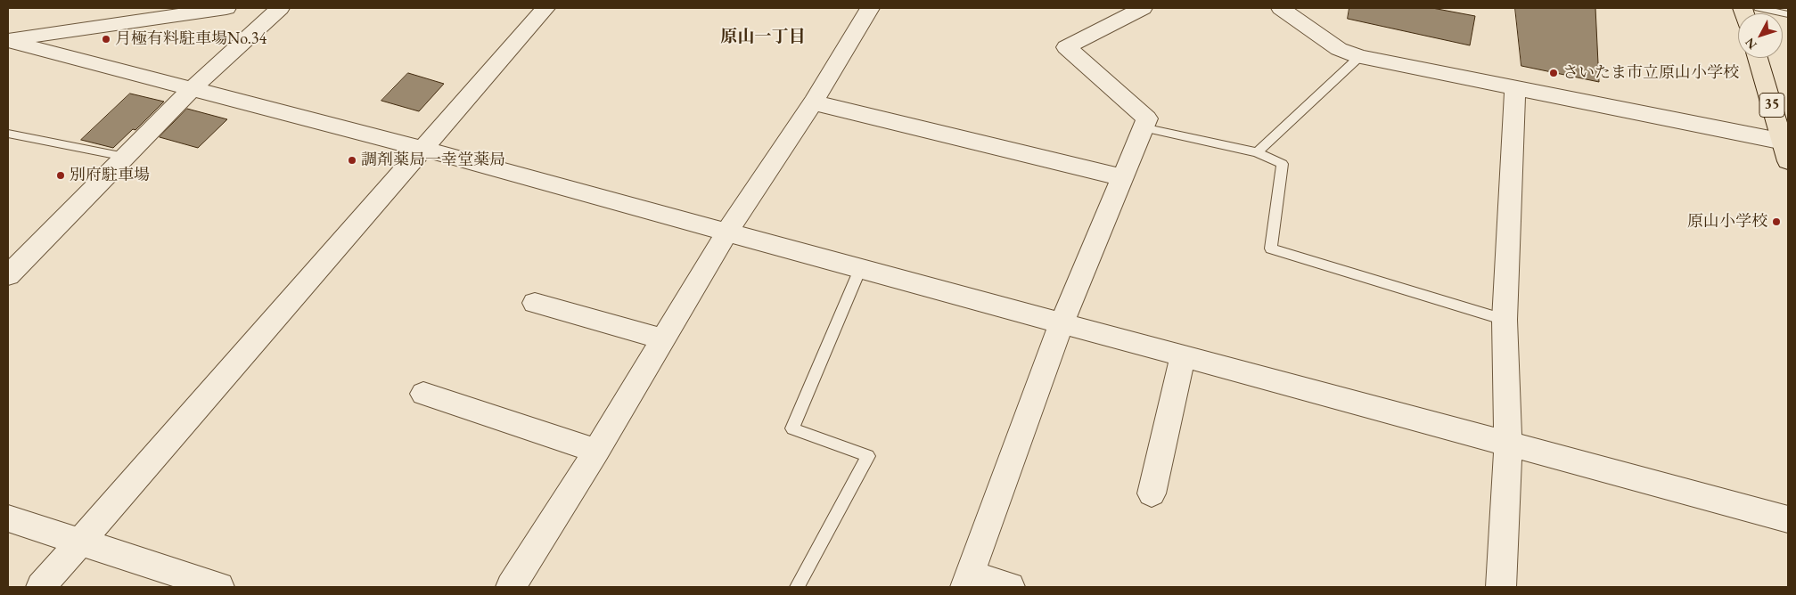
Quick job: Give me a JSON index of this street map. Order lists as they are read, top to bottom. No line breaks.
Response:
{"streets":{"main road":["35"]},"districts":["原山一丁目"],"places":["月極有料駐車場No.34","さいたま市立原山小学校","調剤薬局一幸堂薬局","別府駐車場","原山小学校"],"north":"bottom left"}
